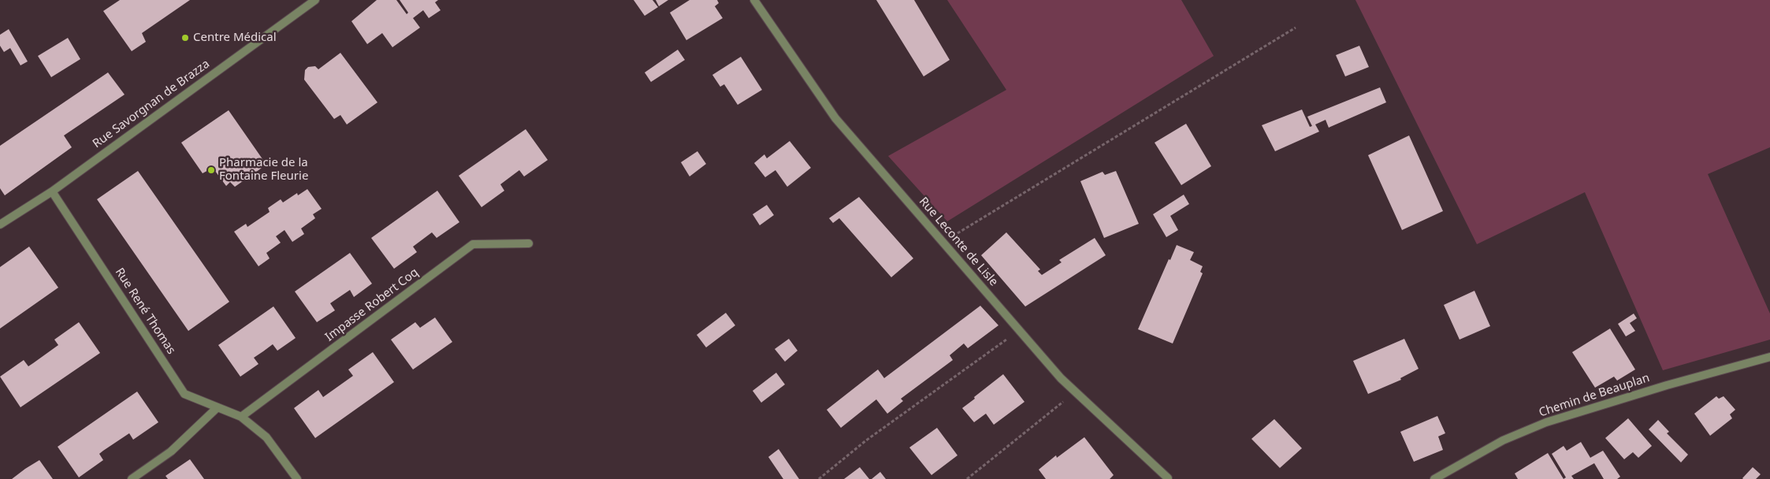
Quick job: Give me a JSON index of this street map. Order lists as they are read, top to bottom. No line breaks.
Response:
{"streets":{"street":["Rue Savorgnan de Brazza","Rue Leconte de Lisle","Impasse Robert Coq","Rue René Thomas","Chemin de Beauplan"]},"crossings":[["Rue Savorgnan de Brazza","Rue René Thomas"],["Impasse Robert Coq","Rue René Thomas"]],"places":["Centre Médical","Pharmacie de la Fontaine Fleurie"]}
